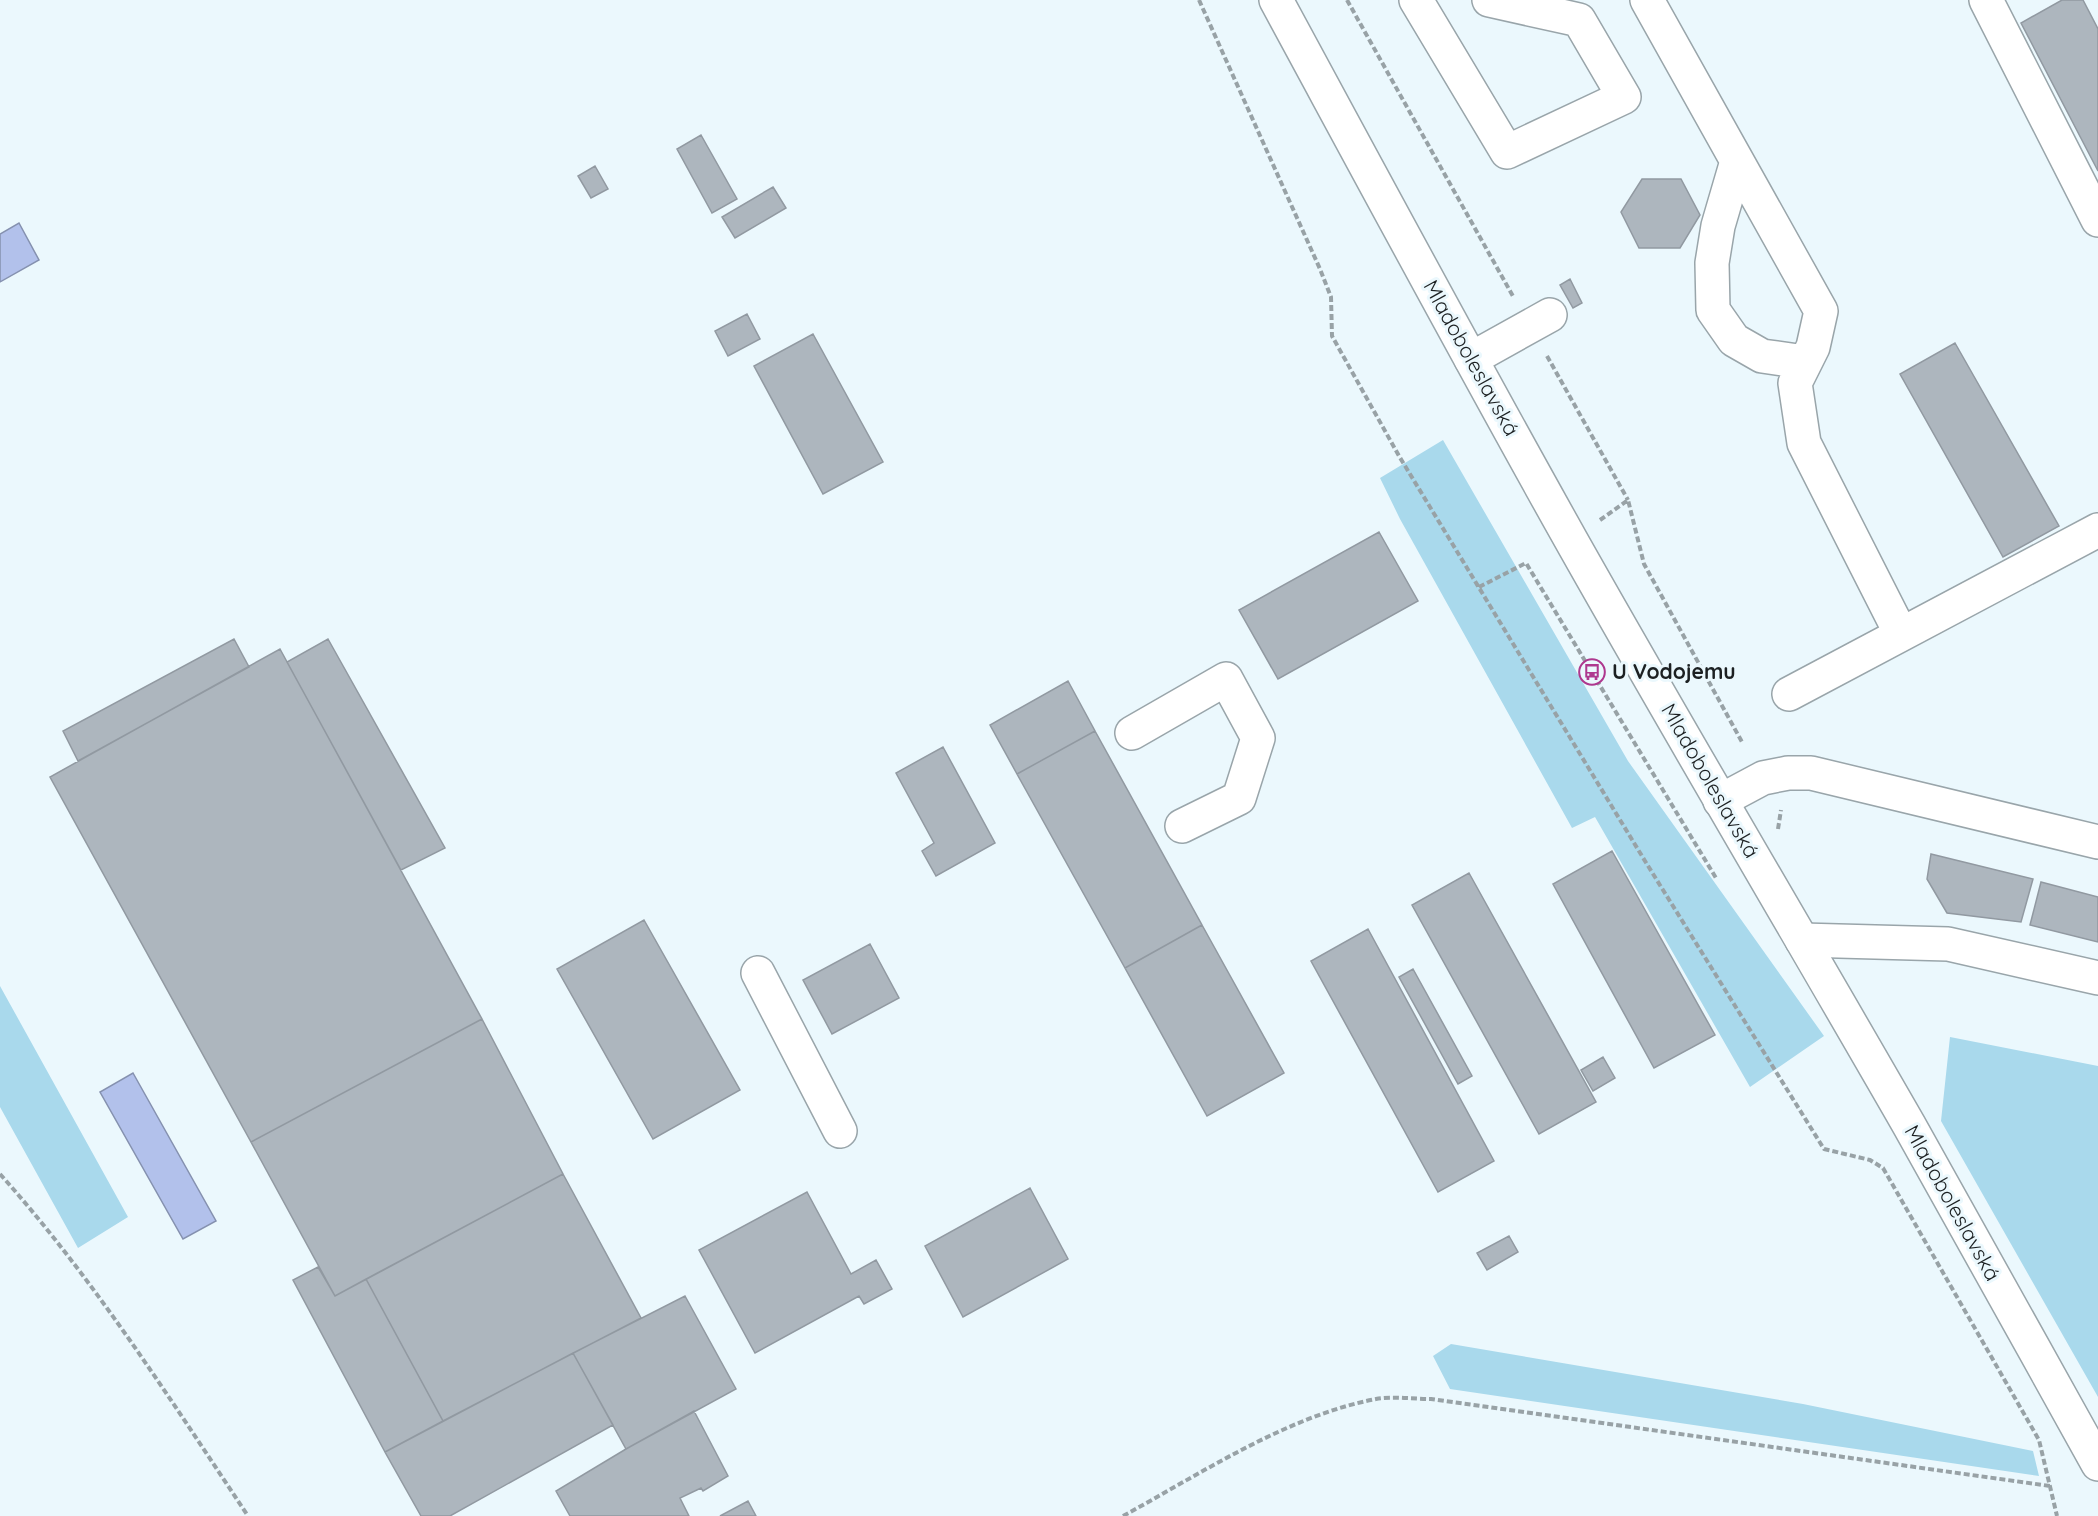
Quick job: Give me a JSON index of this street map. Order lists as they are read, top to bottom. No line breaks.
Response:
{"streets":{"main road":["Mladoboleslavská"]},"places":{"bus stop":["U Vodojemu"]}}
